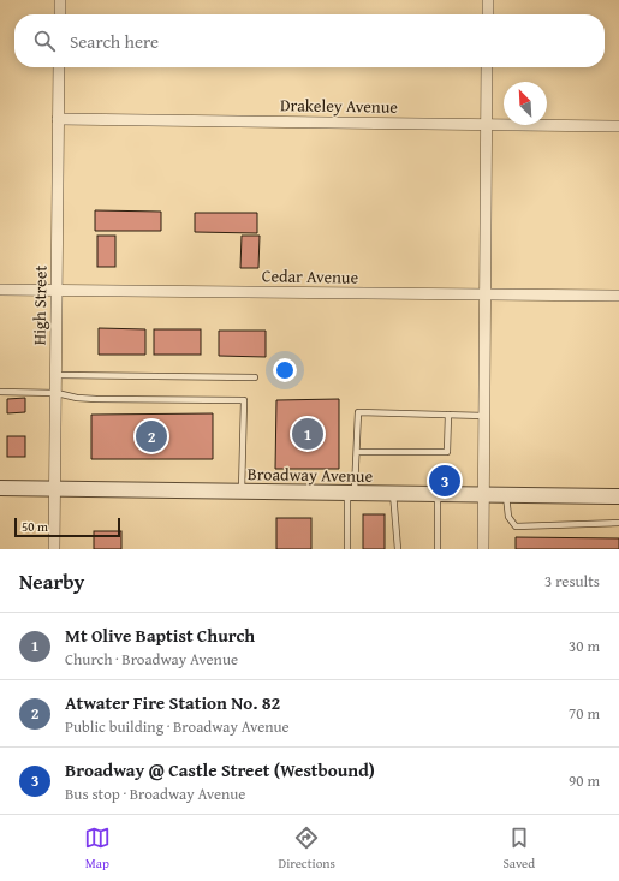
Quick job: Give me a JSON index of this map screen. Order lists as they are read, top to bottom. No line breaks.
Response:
{"streets":{"street":["Drakeley Avenue","Cedar Avenue","High Street","Broadway Avenue"]},"crossings":[["Drakeley Avenue","High Street"],["Cedar Avenue","High Street"],["High Street","Broadway Avenue"]],"scale_bar":"50 m","north":"top left","page":{"search":"Search here","pins":["1","2","3"],"scale":"50 m","heading":["Nearby","3 results"],"list":[{"mark":"1","name":"Mt Olive Baptist Church","note":"Church · Broadway Avenue","value":"30 m"},{"mark":"2","name":"Atwater Fire Station No. 82","note":"Public building · Broadway Avenue","value":"70 m"},{"mark":"3","name":"Broadway @ Castle Street (Westbound)","note":"Bus stop · Broadway Avenue","value":"90 m"}],"nav":["Map","Directions","Saved"]}}
